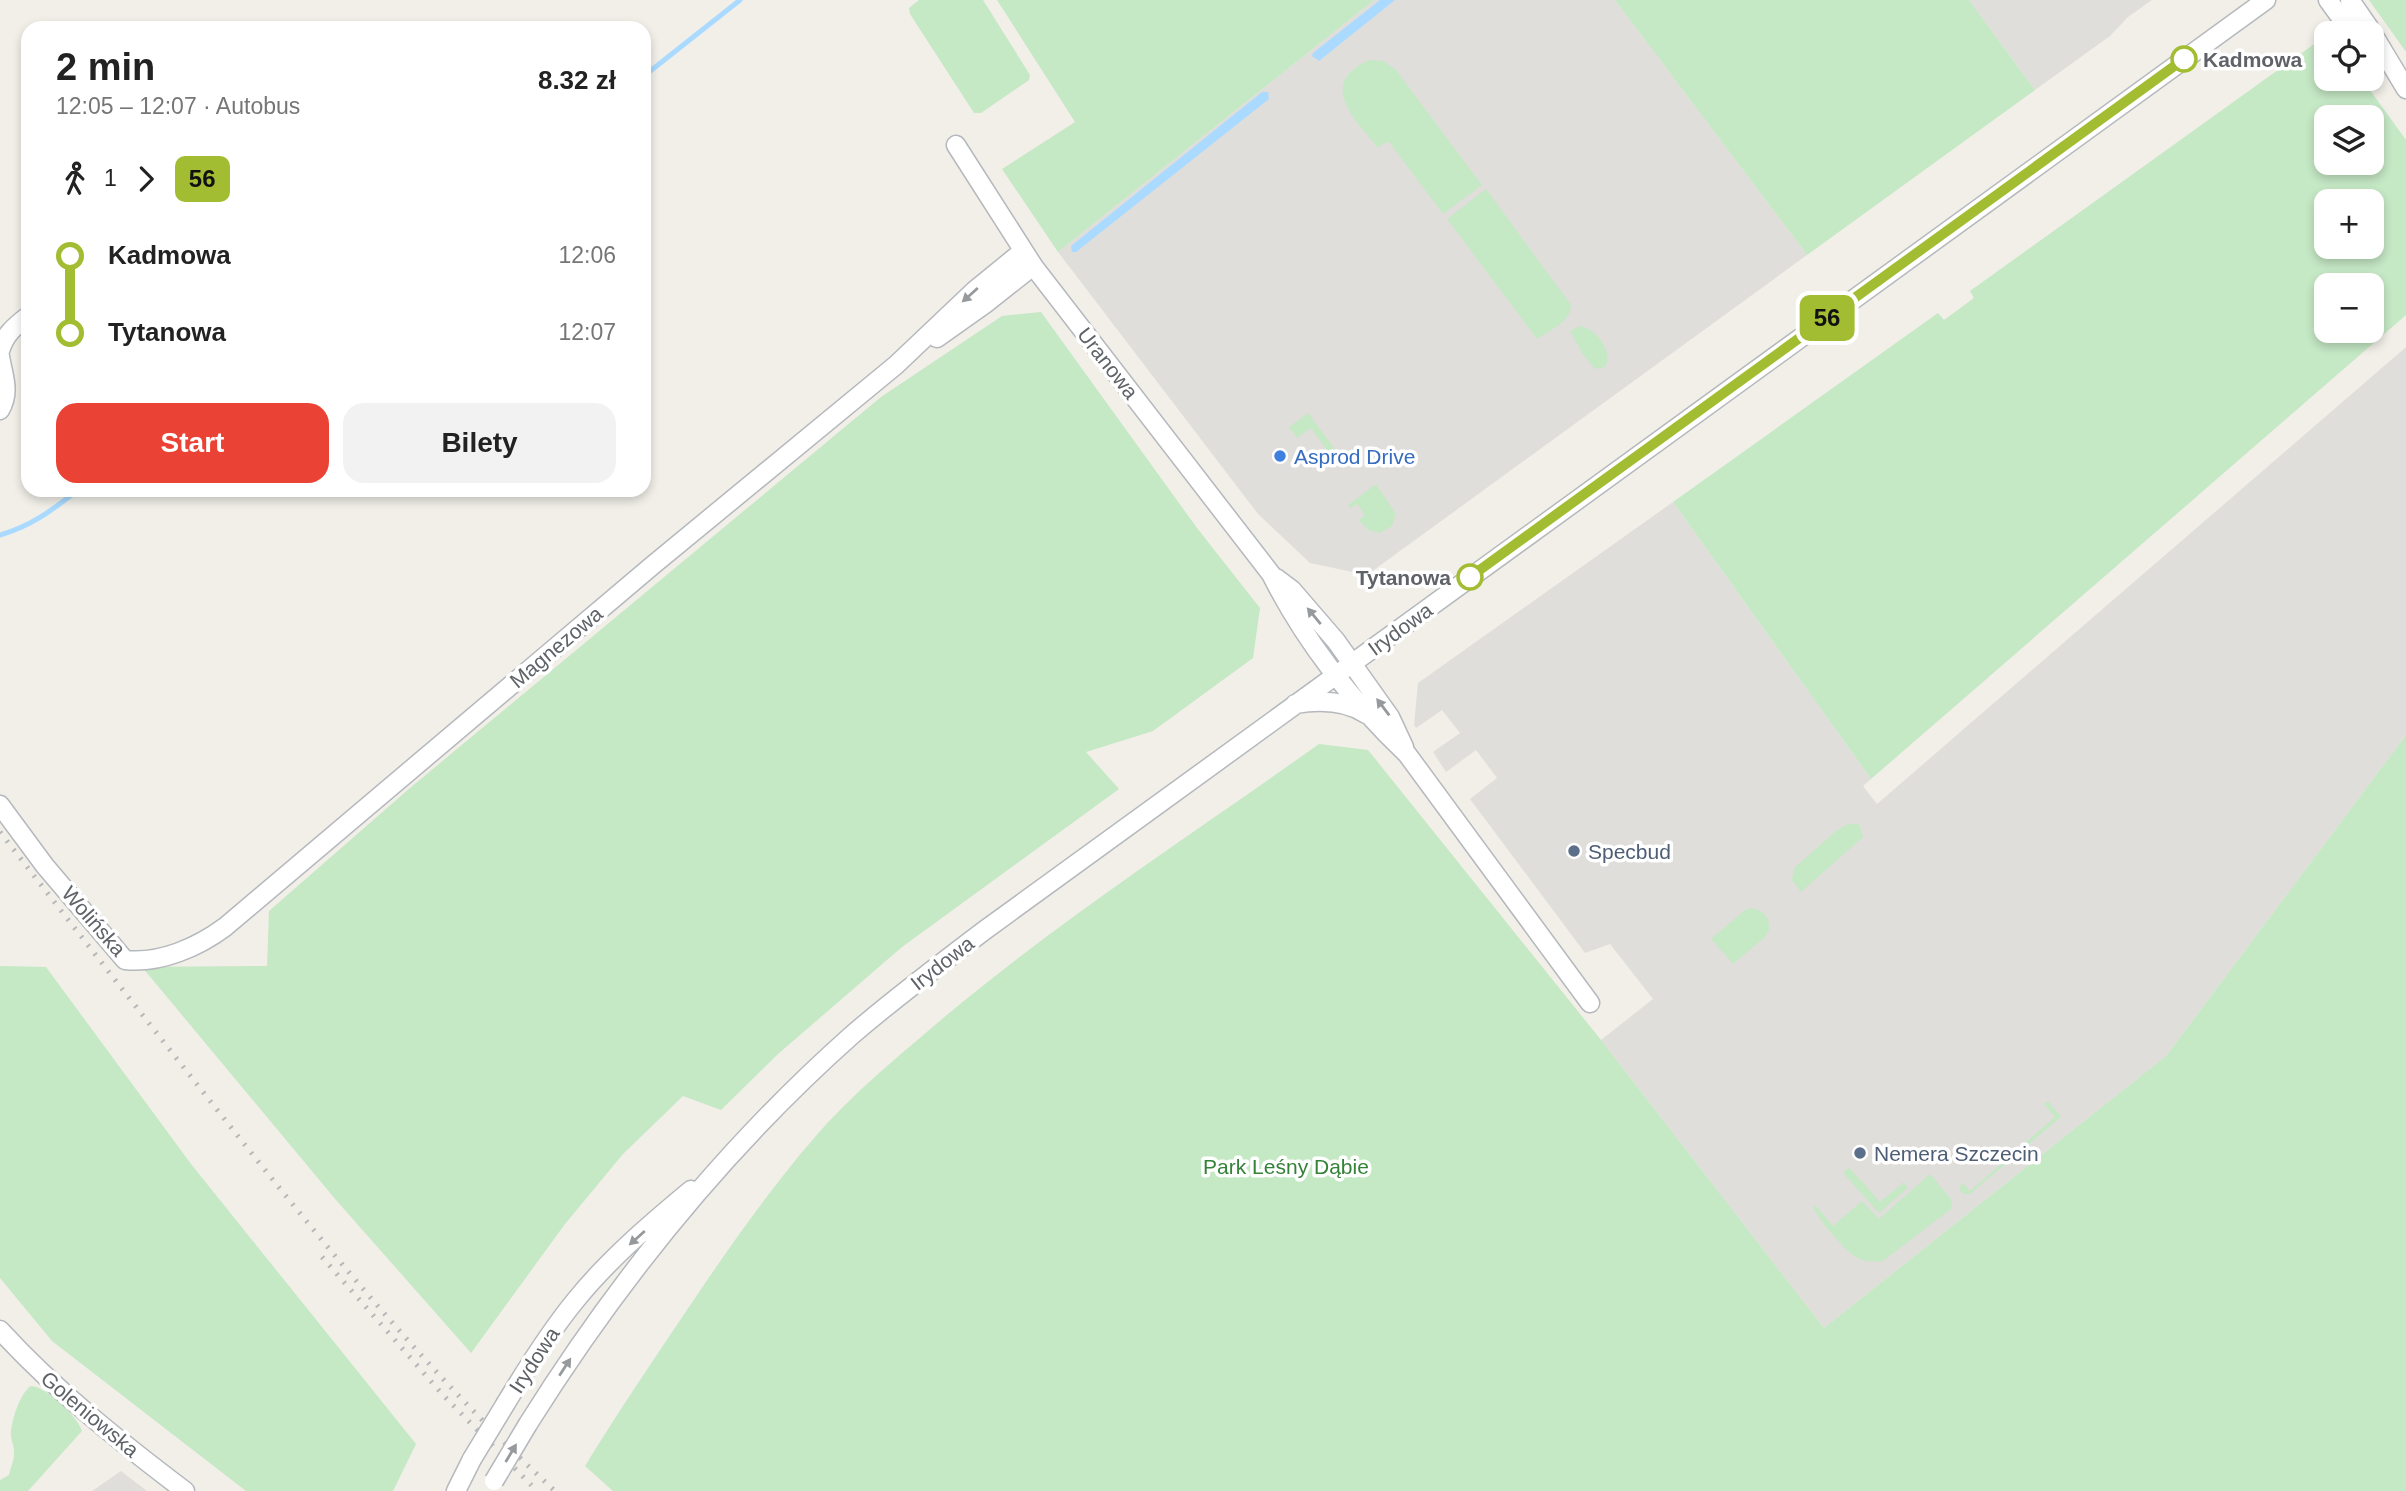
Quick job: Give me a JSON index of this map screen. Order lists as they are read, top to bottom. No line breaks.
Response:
{"streets":{"street":["Uranowa","Irydowa","Magnezowa","Wolińska","Goleniowska"]},"crossings":[["Uranowa","Irydowa"],["Uranowa","Magnezowa"],["Magnezowa","Wolińska"]],"parks":["Park Leśny Dąbie"],"places":["Kadmowa","Asprod Drive","Tytanowa","Specbud","Nemera Szczecin"],"lines":["bus line 56"],"page":{"on_map":"56","map_buttons":["+","−"],"heading":["2 min","12:05 – 12:07 · Autobus","8.32 zł"],"legs":["1","56"],"list":[{"name":"Kadmowa","value":"12:06"},{"name":"Tytanowa","value":"12:07"}],"buttons":["Start","Bilety"]}}
